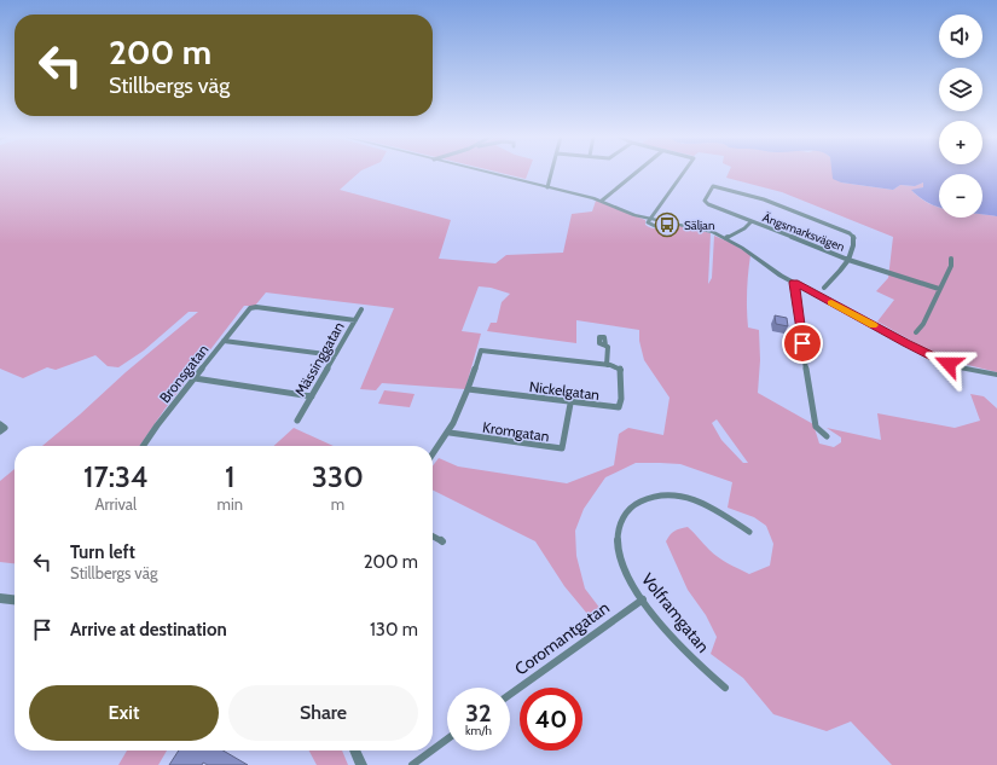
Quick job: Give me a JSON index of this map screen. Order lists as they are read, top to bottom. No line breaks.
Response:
{"streets":{"street":["Ängsmarksvägen","Mässinggatan","Bronsgatan","Nickelgatan","Kromgatan","Volframgatan","Coromantgatan"]},"crossings":[["Mässinggatan","Bronsgatan"],["Nickelgatan","Kromgatan"],["Volframgatan","Coromantgatan"]],"places":{"bus stop":["Säljan"]},"page":{"map_buttons":["+","−"],"turn":["200 m","Stillbergs väg"],"eta":["17:34","Arrival","1","min","330","m"],"list":[{"name":"Turn left","note":"Stillbergs väg","value":"200 m"},{"name":"Arrive at destination","value":"130 m"}],"buttons":["Exit","Share"],"speed":"32 km/h","limit":"40"}}
